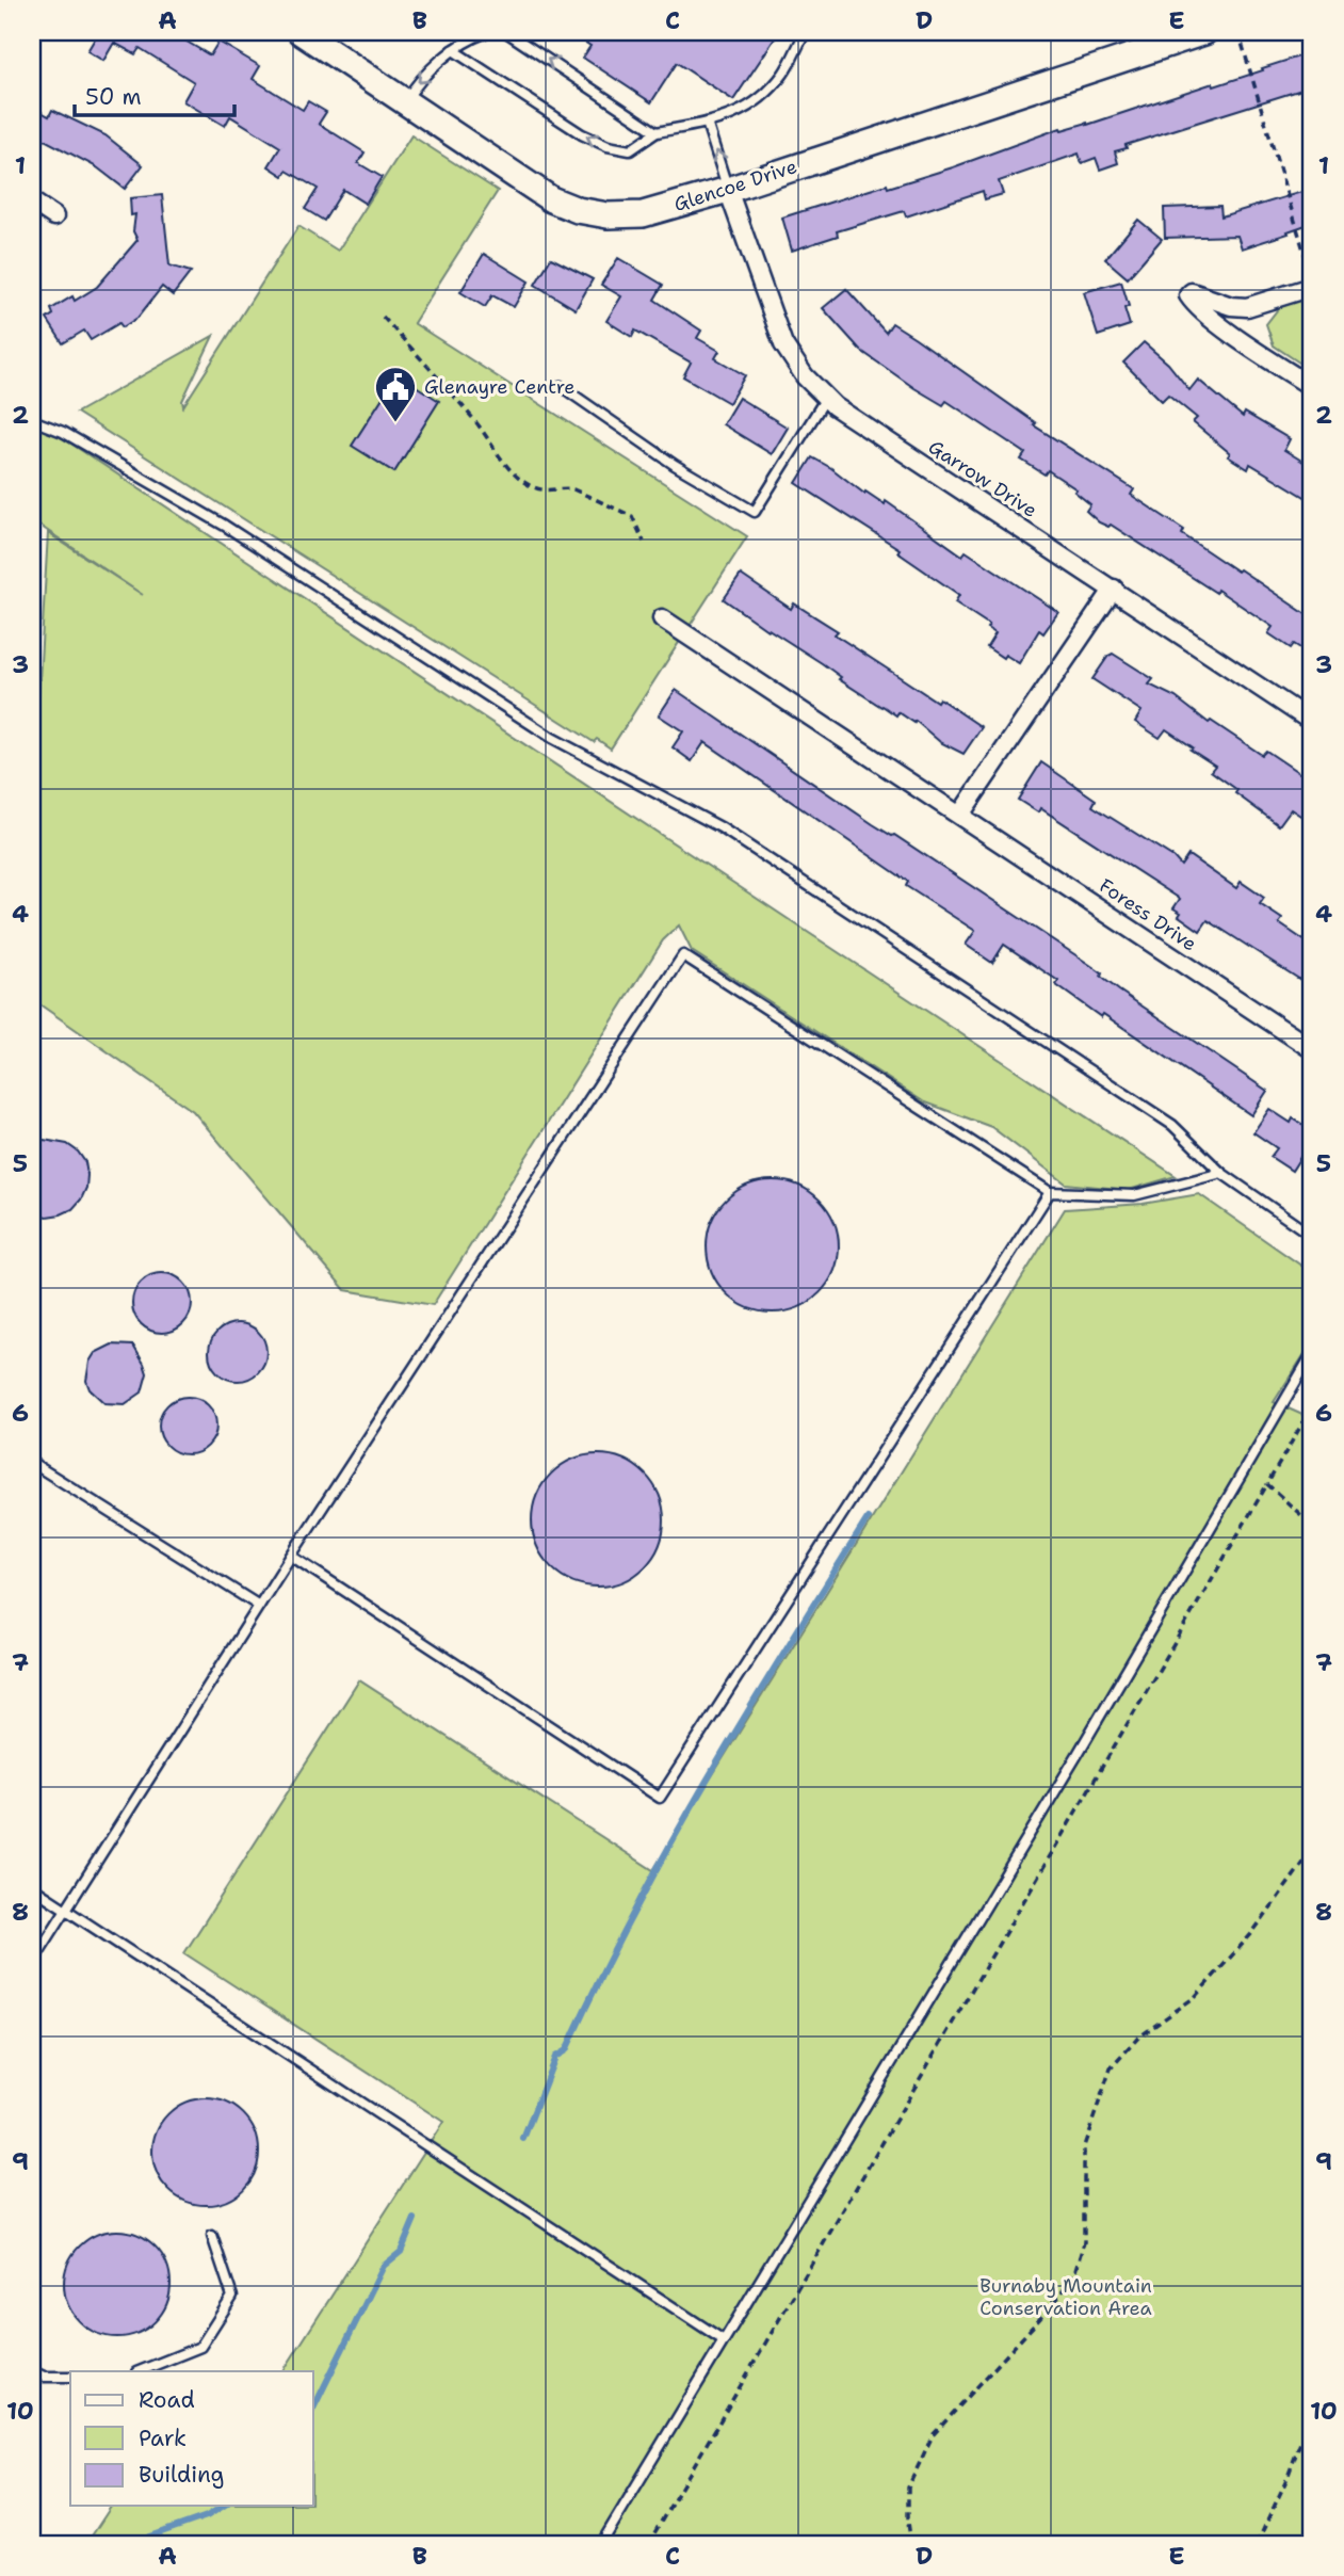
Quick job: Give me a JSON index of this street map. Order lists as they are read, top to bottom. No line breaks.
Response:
{"streets":{"street":["Glencoe Drive","Garrow Drive","Foress Drive"]},"crossings":[["Glencoe Drive","Garrow Drive"]],"parks":["Burnaby Mountain Conservation Area"],"places":{"public building":["Glenayre Centre"]},"legend":["Road","Park","Building"],"scale_bar":"50 m","grid":{"columns":["A","B","C","D","E"],"rows":["1","2","3","4","5","6","7","8","9","10"]}}
